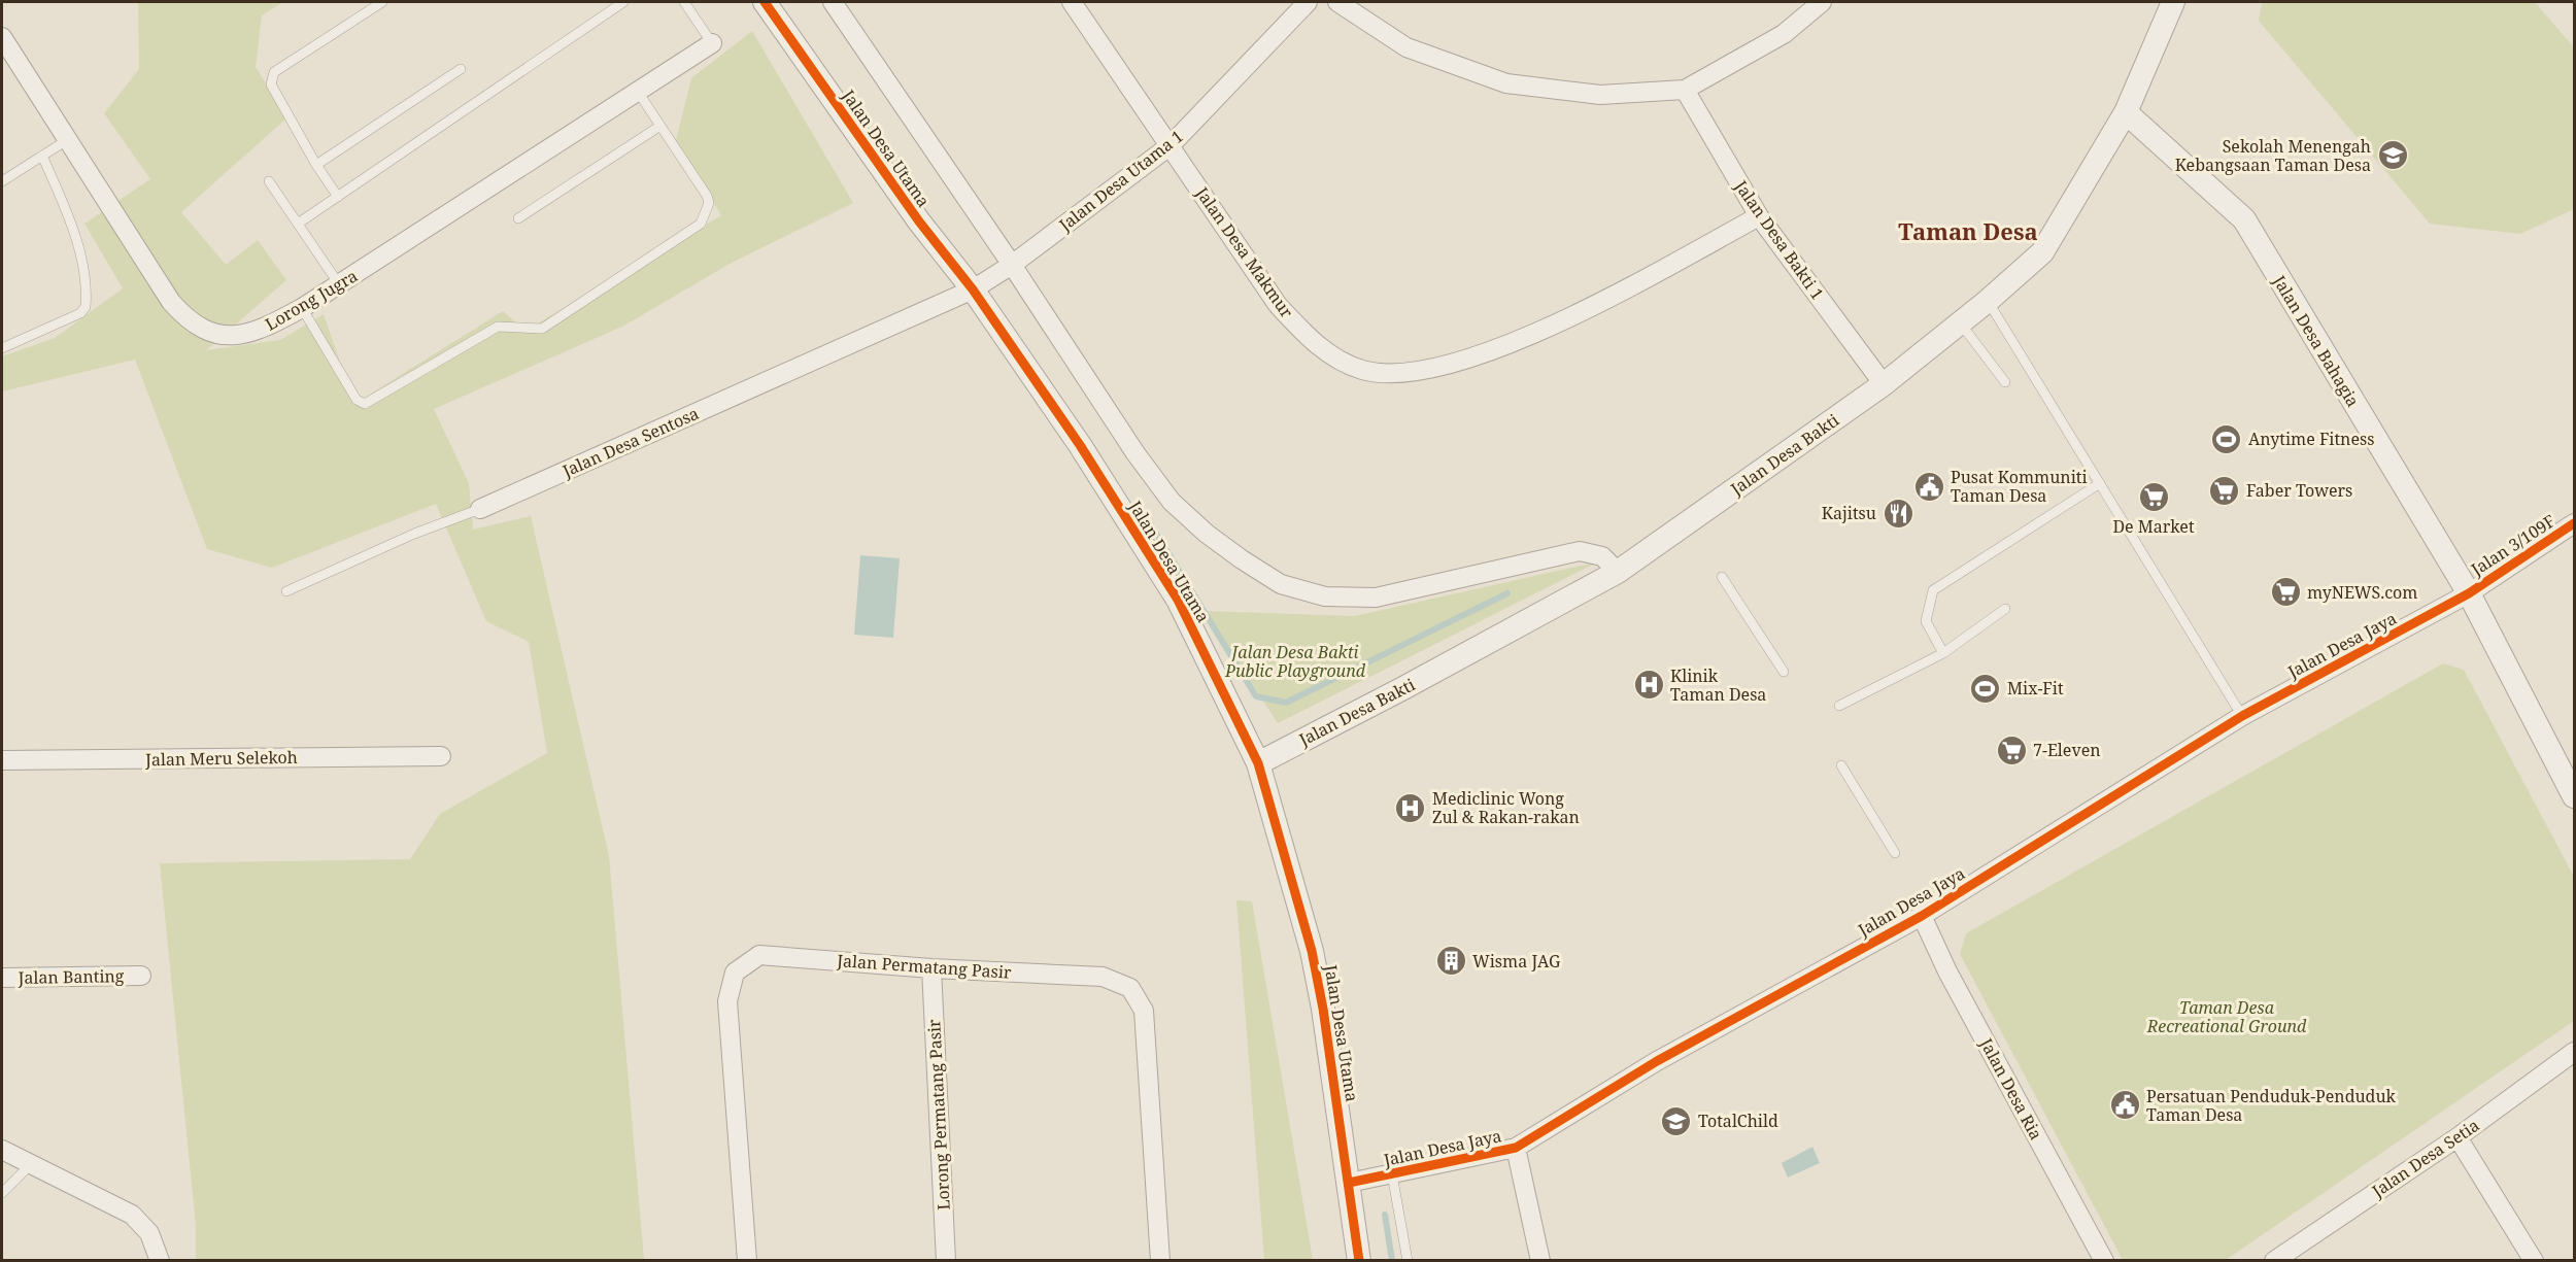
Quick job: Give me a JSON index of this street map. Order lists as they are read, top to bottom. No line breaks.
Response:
{"streets":{"street":["Jalan Desa Utama","Jalan Desa Utama 1","Jalan Desa Bakti 1","Jalan Desa Makmur","Lorong Jugra","Jalan Desa Bahagia","Jalan Desa Sentosa","Jalan Desa Bakti","Jalan 3/109F","Jalan Desa Jaya","Jalan Meru Selekoh","Jalan Permatang Pasir","Jalan Banting","Jalan Desa Ria","Lorong Permatang Pasir","Jalan Desa Setia"]},"crossings":[["Jalan Desa Utama","Jalan Desa Utama 1"],["Jalan Desa Utama","Jalan Desa Sentosa"],["Jalan Desa Utama","Jalan Desa Bakti"],["Jalan Desa Utama","Jalan Desa Jaya"],["Jalan Desa Utama 1","Jalan Desa Makmur"],["Jalan Desa Utama 1","Jalan Desa Sentosa"],["Jalan Desa Bakti 1","Jalan Desa Makmur"],["Jalan Desa Bakti 1","Jalan Desa Bakti"],["Jalan Desa Bahagia","Jalan Desa Bakti"],["Jalan Desa Bahagia","Jalan 3/109F"],["Jalan Desa Bahagia","Jalan Desa Jaya"],["Jalan 3/109F","Jalan Desa Jaya"],["Jalan Desa Jaya","Jalan Desa Ria"],["Jalan Permatang Pasir","Lorong Permatang Pasir"]],"districts":["Taman Desa"],"parks":["Jalan Desa Bakti Public Playground","Taman Desa Recreational Ground"],"places":{"school or university":["Sekolah Menengah Kebangsaan Taman Desa","TotalChild"],"sports":["Anytime Fitness","Mix-Fit"],"public building":["Pusat Kommuniti Taman Desa","Persatuan Penduduk-Penduduk Taman Desa"],"supermarket":["Faber Towers","De Market","myNEWS.com","7-Eleven"],"restaurant":["Kajitsu"],"hospital":["Klinik Taman Desa","Mediclinic Wong Zul & Rakan-rakan"],"building":["Wisma JAG"]}}
